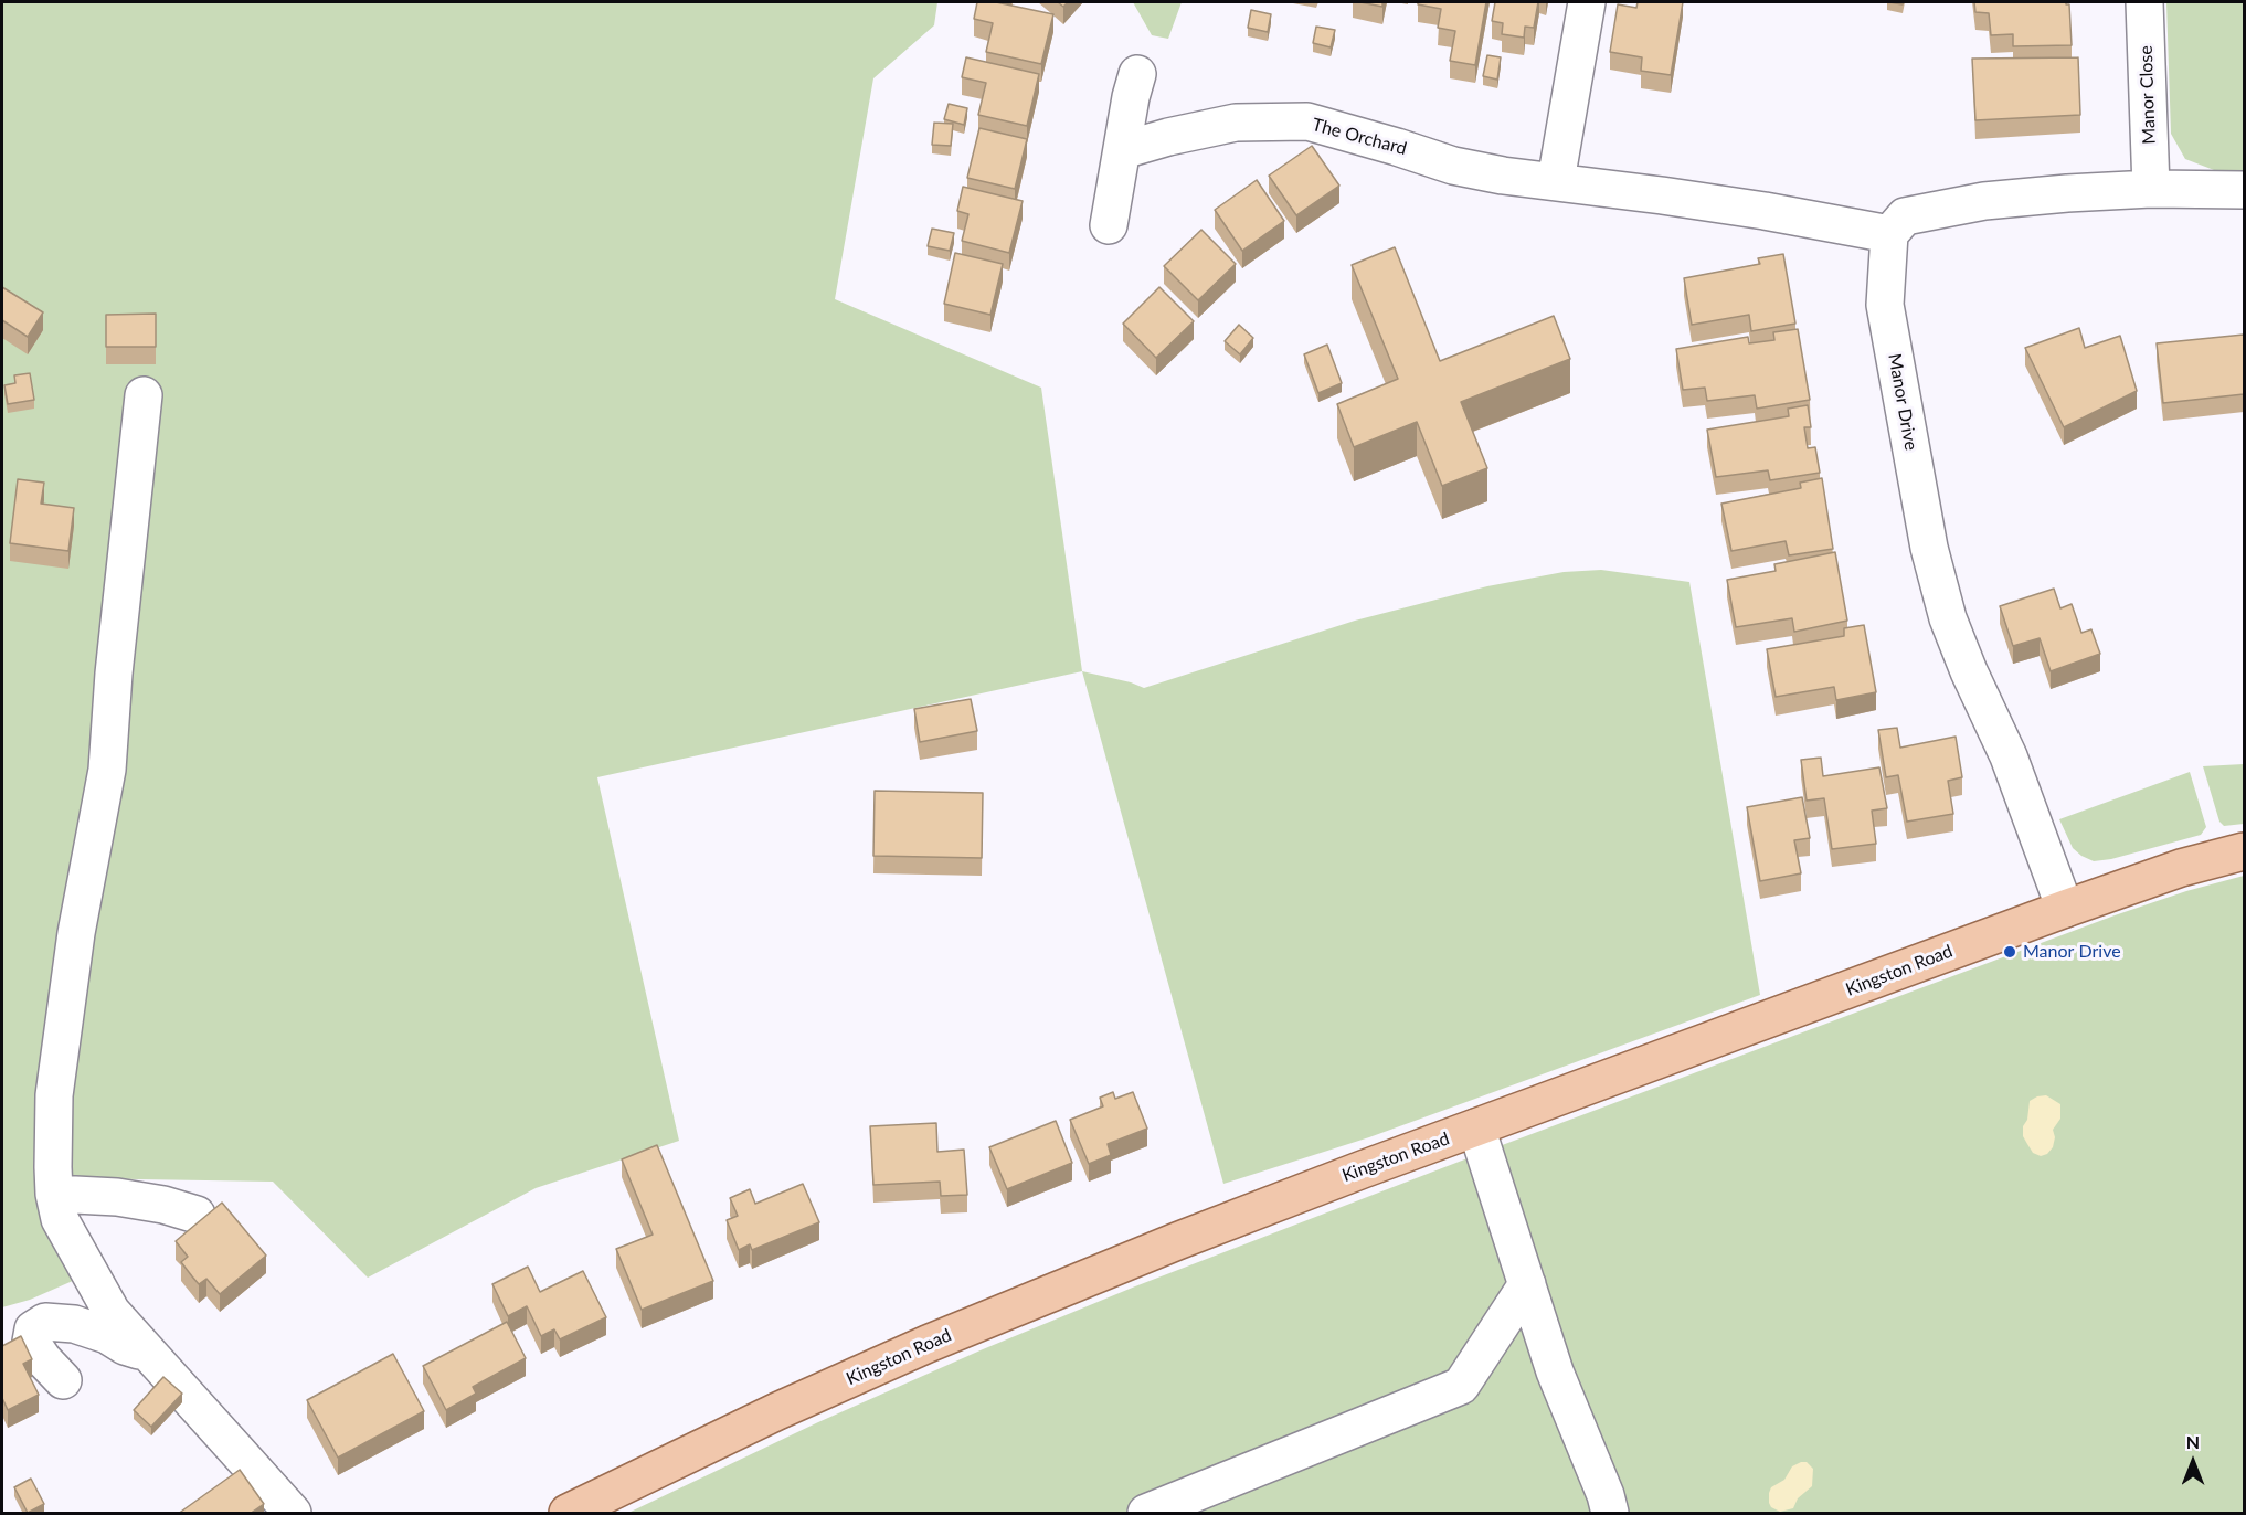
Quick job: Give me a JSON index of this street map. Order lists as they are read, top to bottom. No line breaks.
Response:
{"streets":{"main road":["Kingston Road"],"street":["Manor Close","The Orchard","Manor Drive"]},"crossings":[["The Orchard","Manor Drive"],["Manor Drive","Kingston Road"]],"places":["Manor Drive"],"north":"top"}
